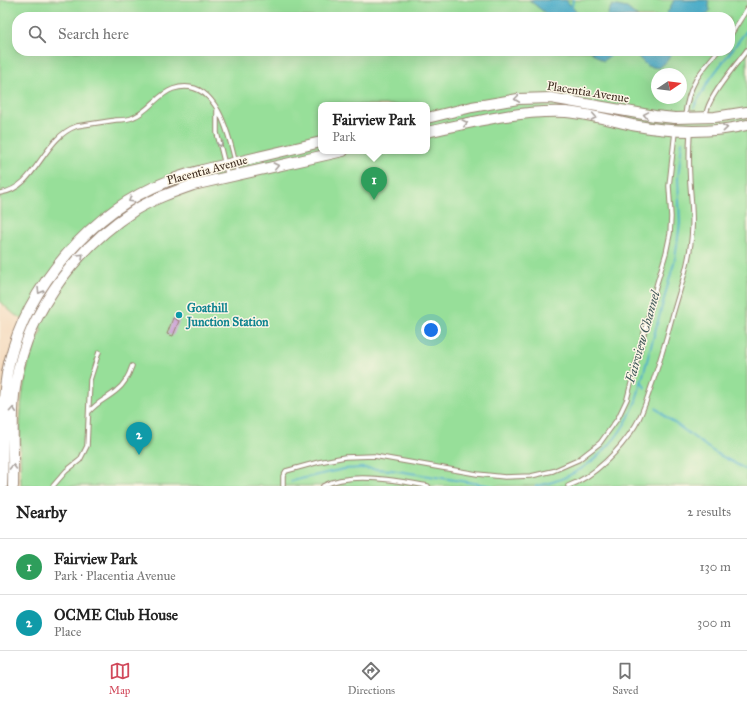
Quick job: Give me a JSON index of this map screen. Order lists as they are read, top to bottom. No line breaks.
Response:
{"streets":{"main road":["Placentia Avenue"]},"water":["Fairview Channel"],"places":["Goathill Junction Station"],"north":"right","page":{"search":"Search here","popup":["Fairview Park","Park"],"pins":["1","2"],"heading":["Nearby","2 results"],"list":[{"mark":"1","name":"Fairview Park","note":"Park · Placentia Avenue","value":"130 m"},{"mark":"2","name":"OCME Club House","note":"Place","value":"300 m"}],"nav":["Map","Directions","Saved"]}}
